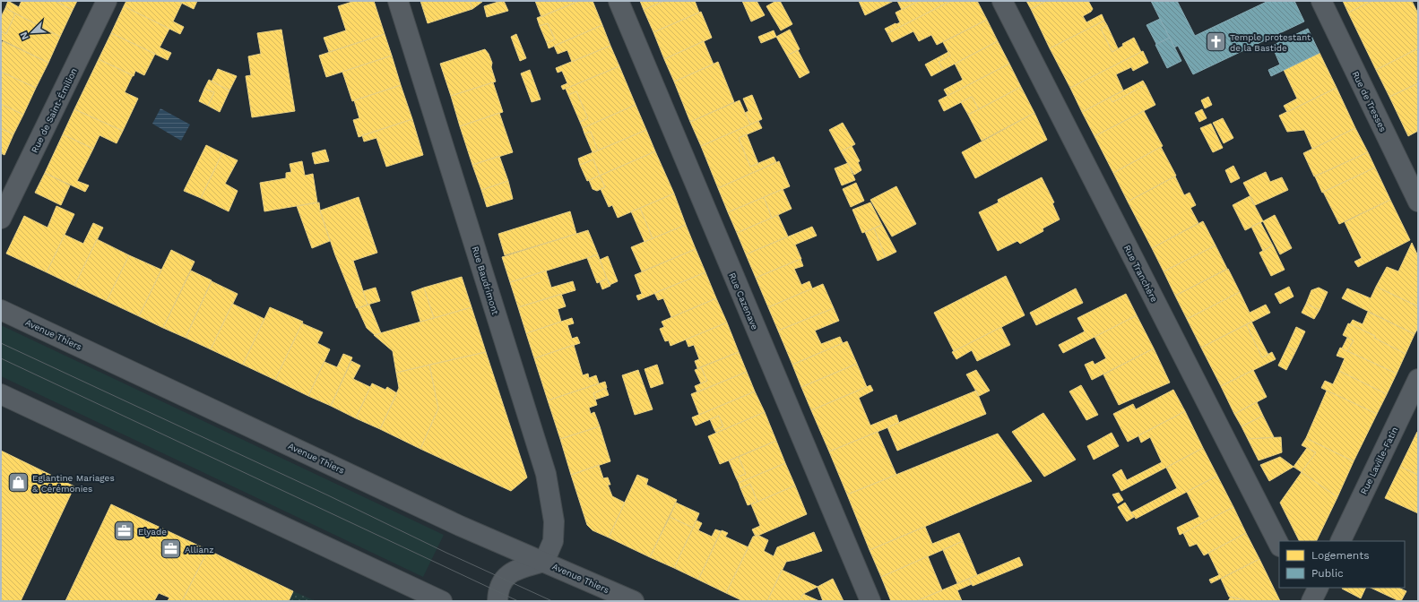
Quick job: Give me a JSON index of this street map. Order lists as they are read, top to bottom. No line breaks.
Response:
{"streets":{"street":["Rue de Tresses","Rue de Saint-Émilion","Rue Tranchère","Rue Baudrimont","Rue Cazenave","Avenue Thiers","Rue Laville-Fatin"]},"crossings":[["Rue Baudrimont","Avenue Thiers"]],"places":{"church":["Temple protestant de la Bastide"],"shop":["Eglantine Mariages & Cérémonies"],"office":["Elyade","Allianz"]},"legend":["Logements","Public"],"north":"bottom left"}
